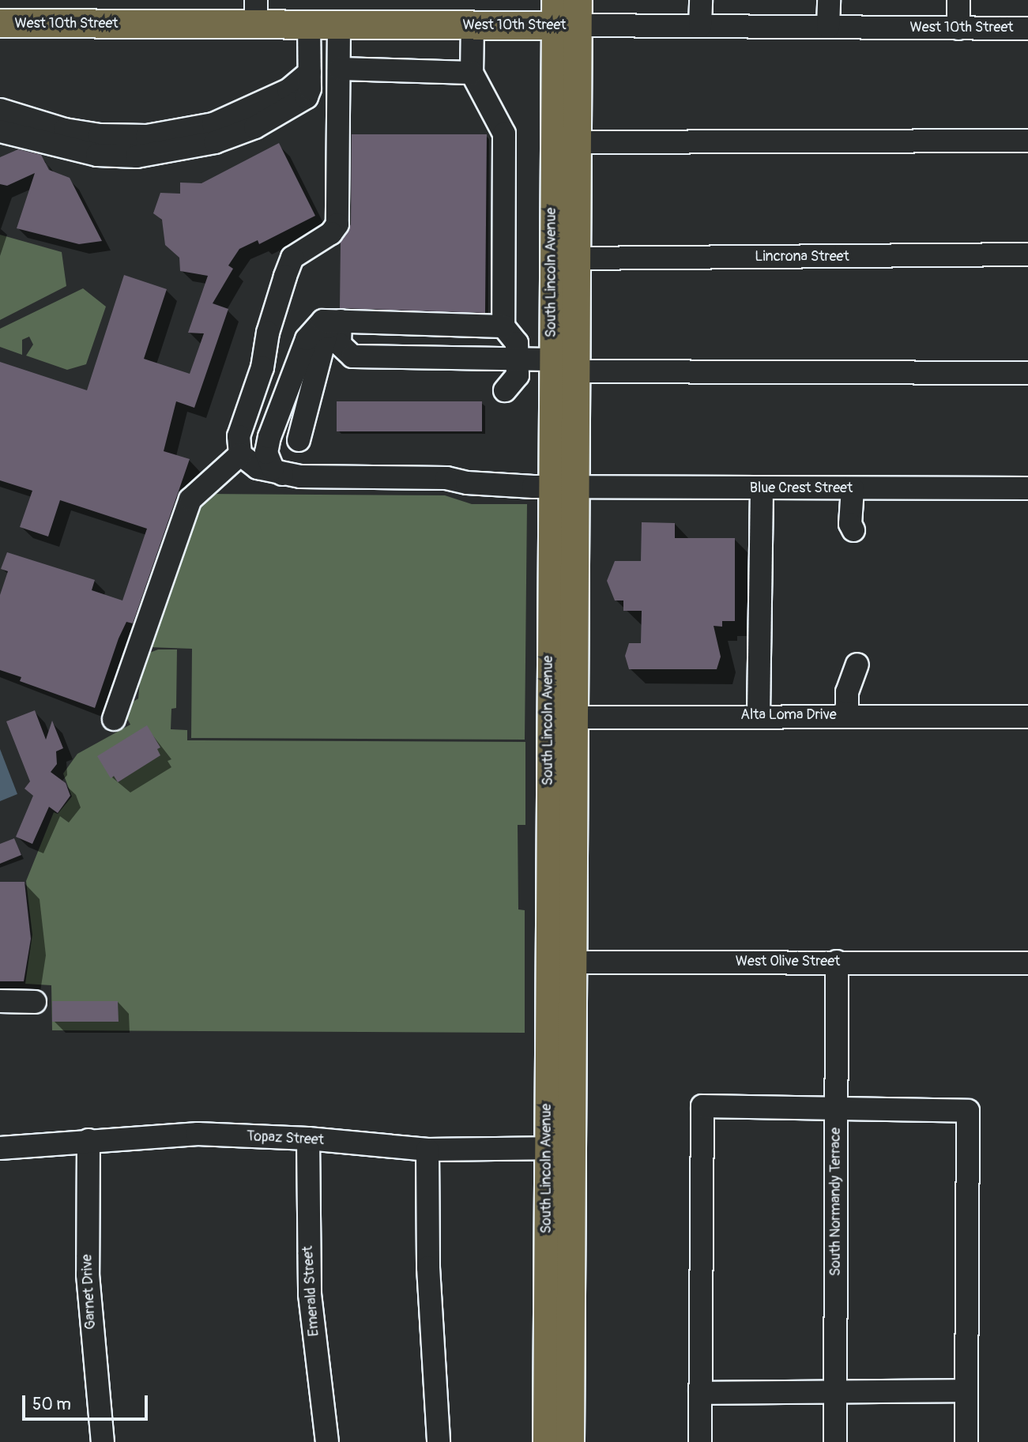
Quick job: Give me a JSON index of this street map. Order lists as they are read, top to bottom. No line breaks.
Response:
{"streets":{"main road":["West 10th Street","South Lincoln Avenue"],"street":["Lincrona Street","Blue Crest Street","Alta Loma Drive","West Olive Street","Topaz Street","South Normandy Terrace","Emerald Street","Garnet Drive"]},"crossings":[["West 10th Street","South Lincoln Avenue"],["Lincrona Street","South Lincoln Avenue"],["South Lincoln Avenue","Blue Crest Street"],["South Lincoln Avenue","Alta Loma Drive"],["South Lincoln Avenue","West Olive Street"],["South Lincoln Avenue","Topaz Street"],["West Olive Street","South Normandy Terrace"],["Topaz Street","Emerald Street"],["Topaz Street","Garnet Drive"]],"scale_bar":"50 m"}
